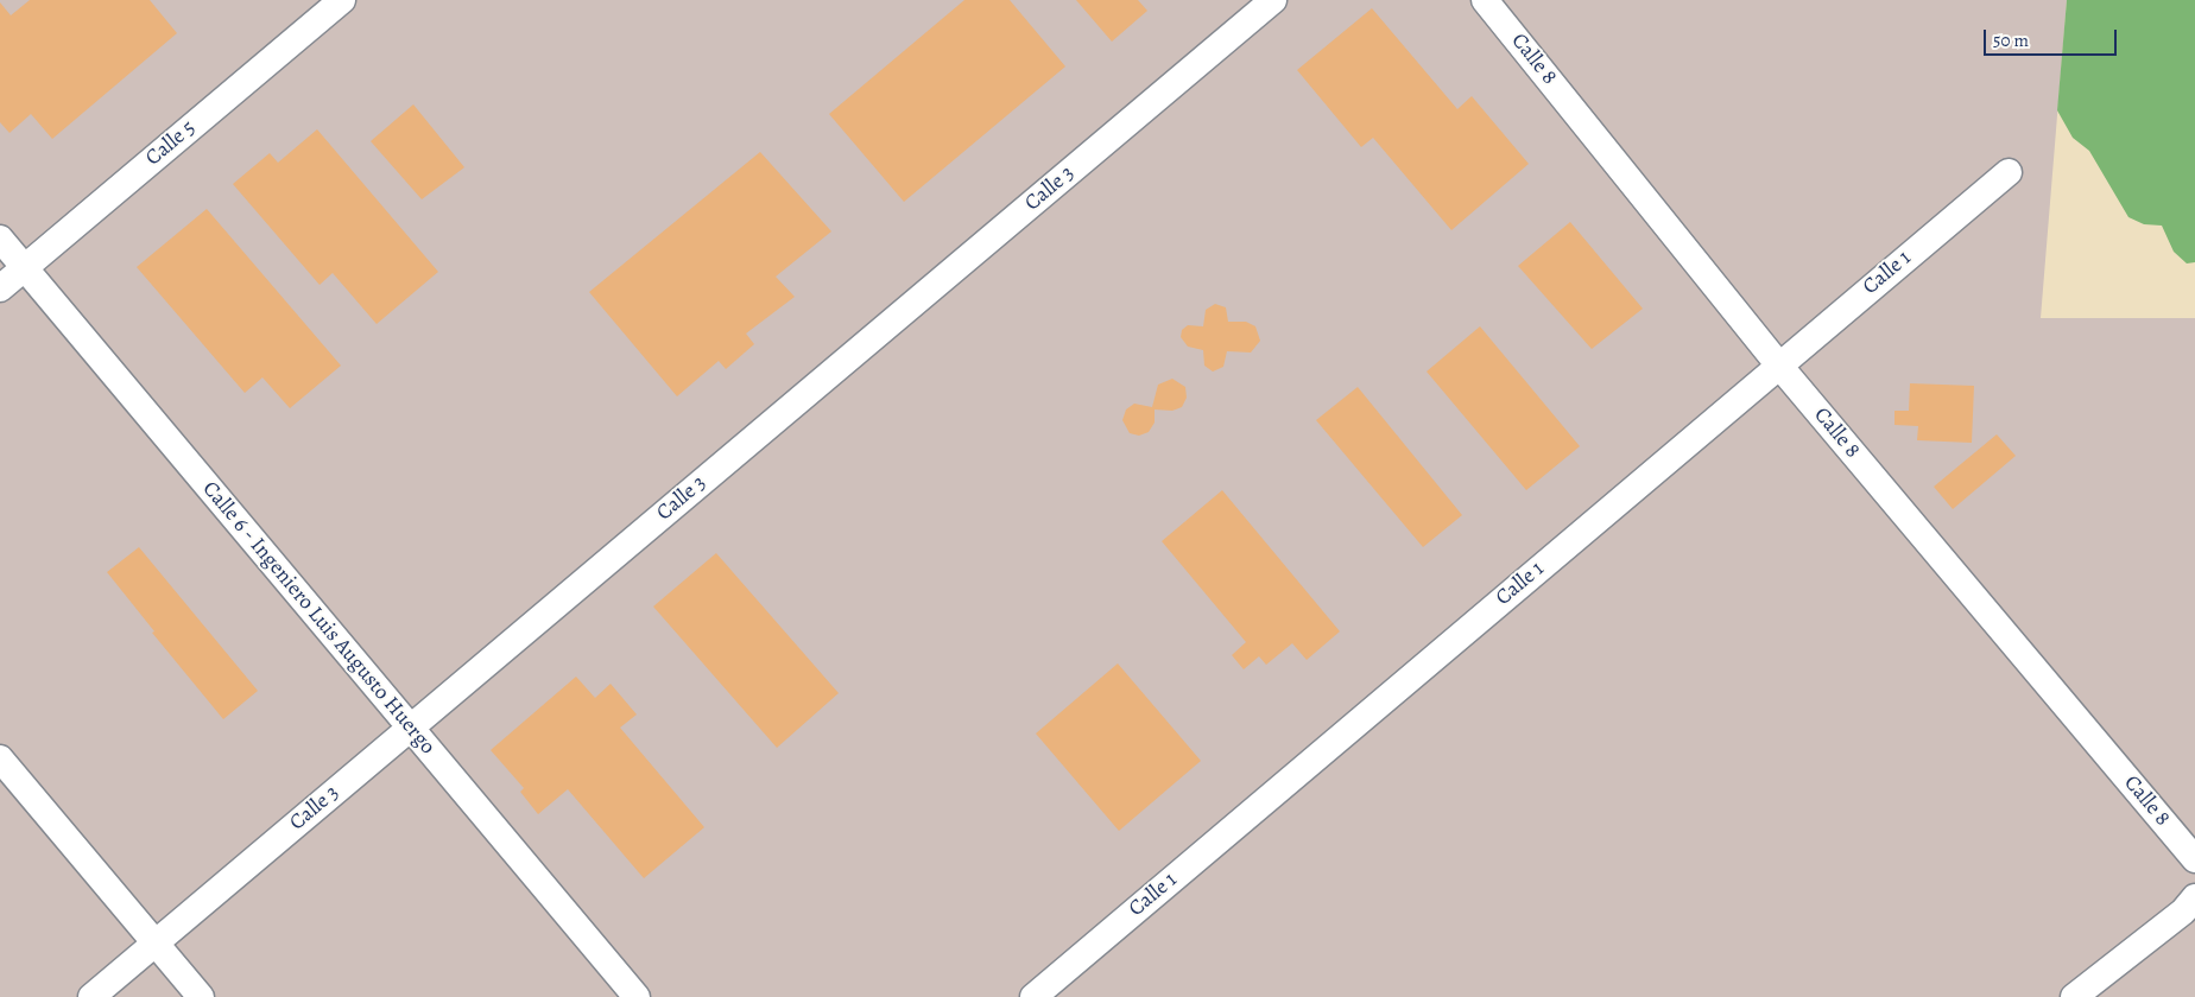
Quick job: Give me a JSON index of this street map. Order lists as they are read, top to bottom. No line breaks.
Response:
{"streets":{"street":["Calle 8","Calle 5","Calle 3","Calle 1","Calle 6 - Ingeniero Luis Augusto Huergo"]},"crossings":[["Calle 8","Calle 1"],["Calle 5","Calle 6 - Ingeniero Luis Augusto Huergo"],["Calle 3","Calle 6 - Ingeniero Luis Augusto Huergo"]],"scale_bar":"50 m"}
